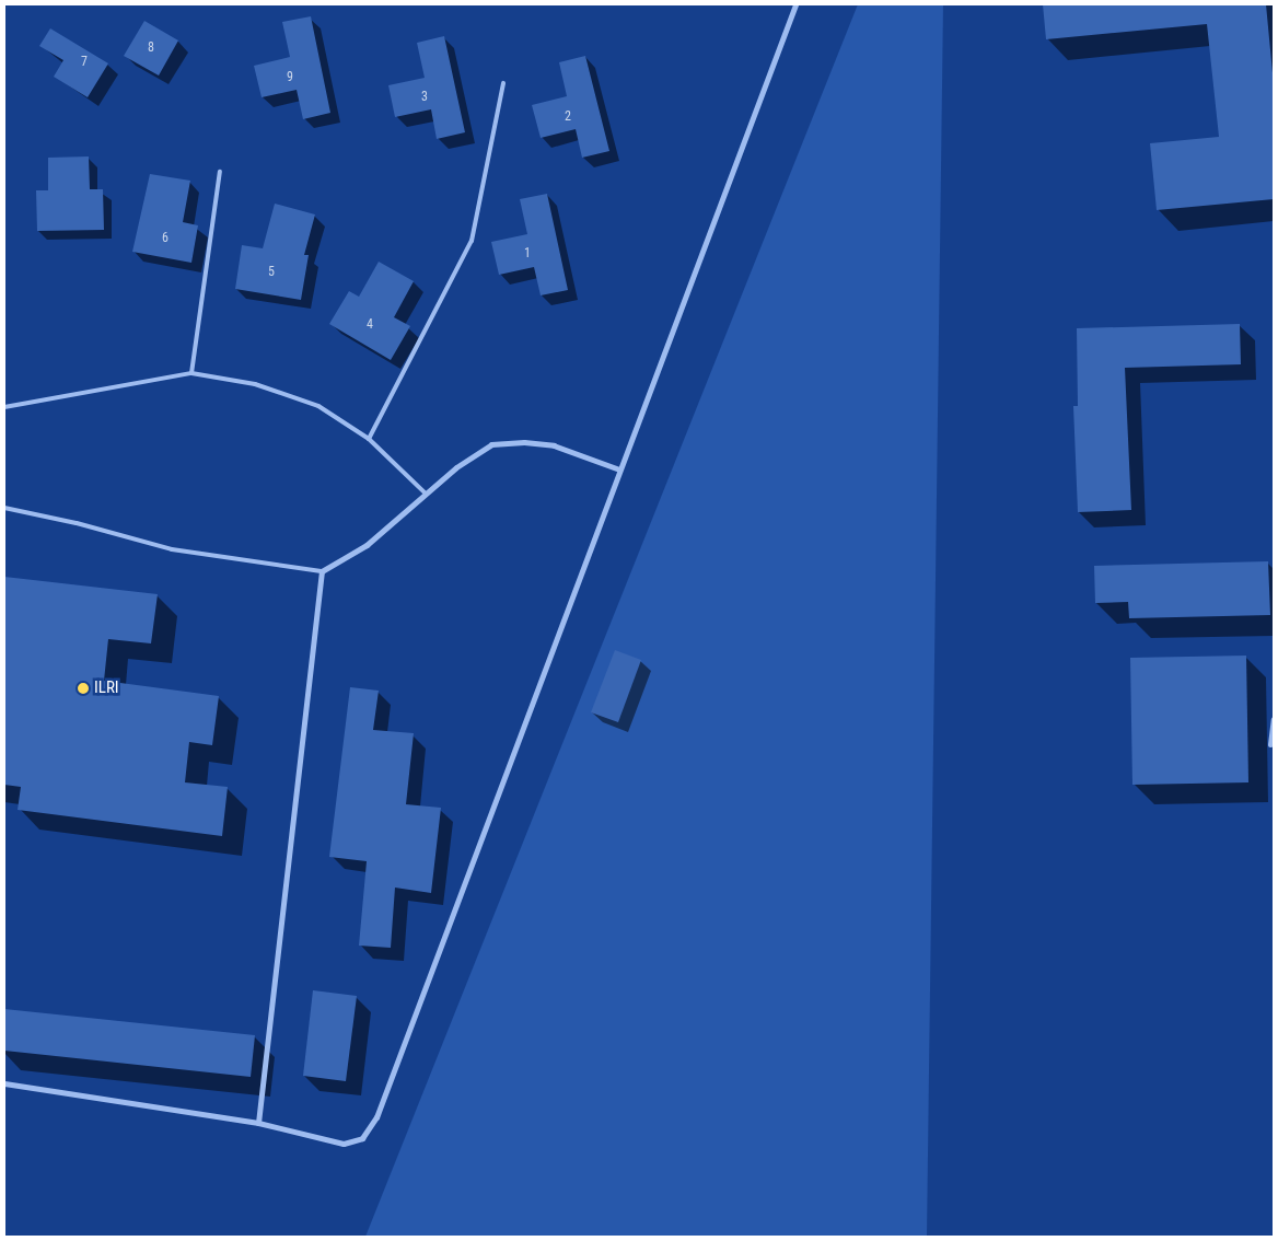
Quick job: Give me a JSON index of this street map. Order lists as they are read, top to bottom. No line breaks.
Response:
{"places":["ILRI"],"house_numbers":["8","7","9","3","2","6","1","5","4"]}
